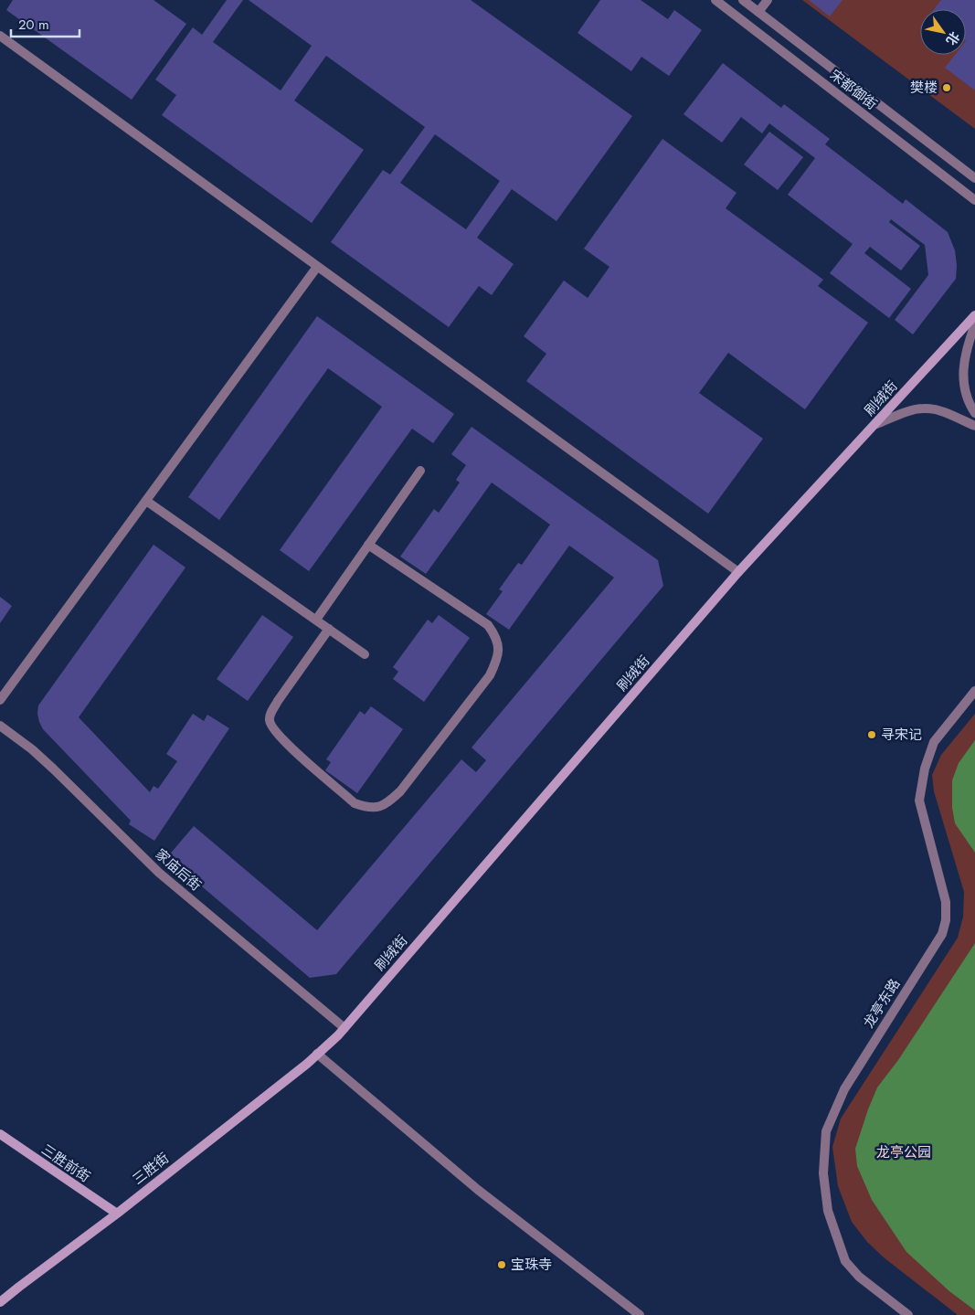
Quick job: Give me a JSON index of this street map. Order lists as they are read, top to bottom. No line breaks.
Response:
{"streets":{"street":["宋都御街","刷绒街","家庙后街","龙亭东路","三胜前街","三胜街"]},"crossings":[["刷绒街","家庙后街"],["刷绒街","三胜街"],["三胜前街","三胜街"]],"parks":["龙亭公园"],"places":["樊楼","寻宋记","宝珠寺"],"scale_bar":"20 m","north":"bottom right"}
